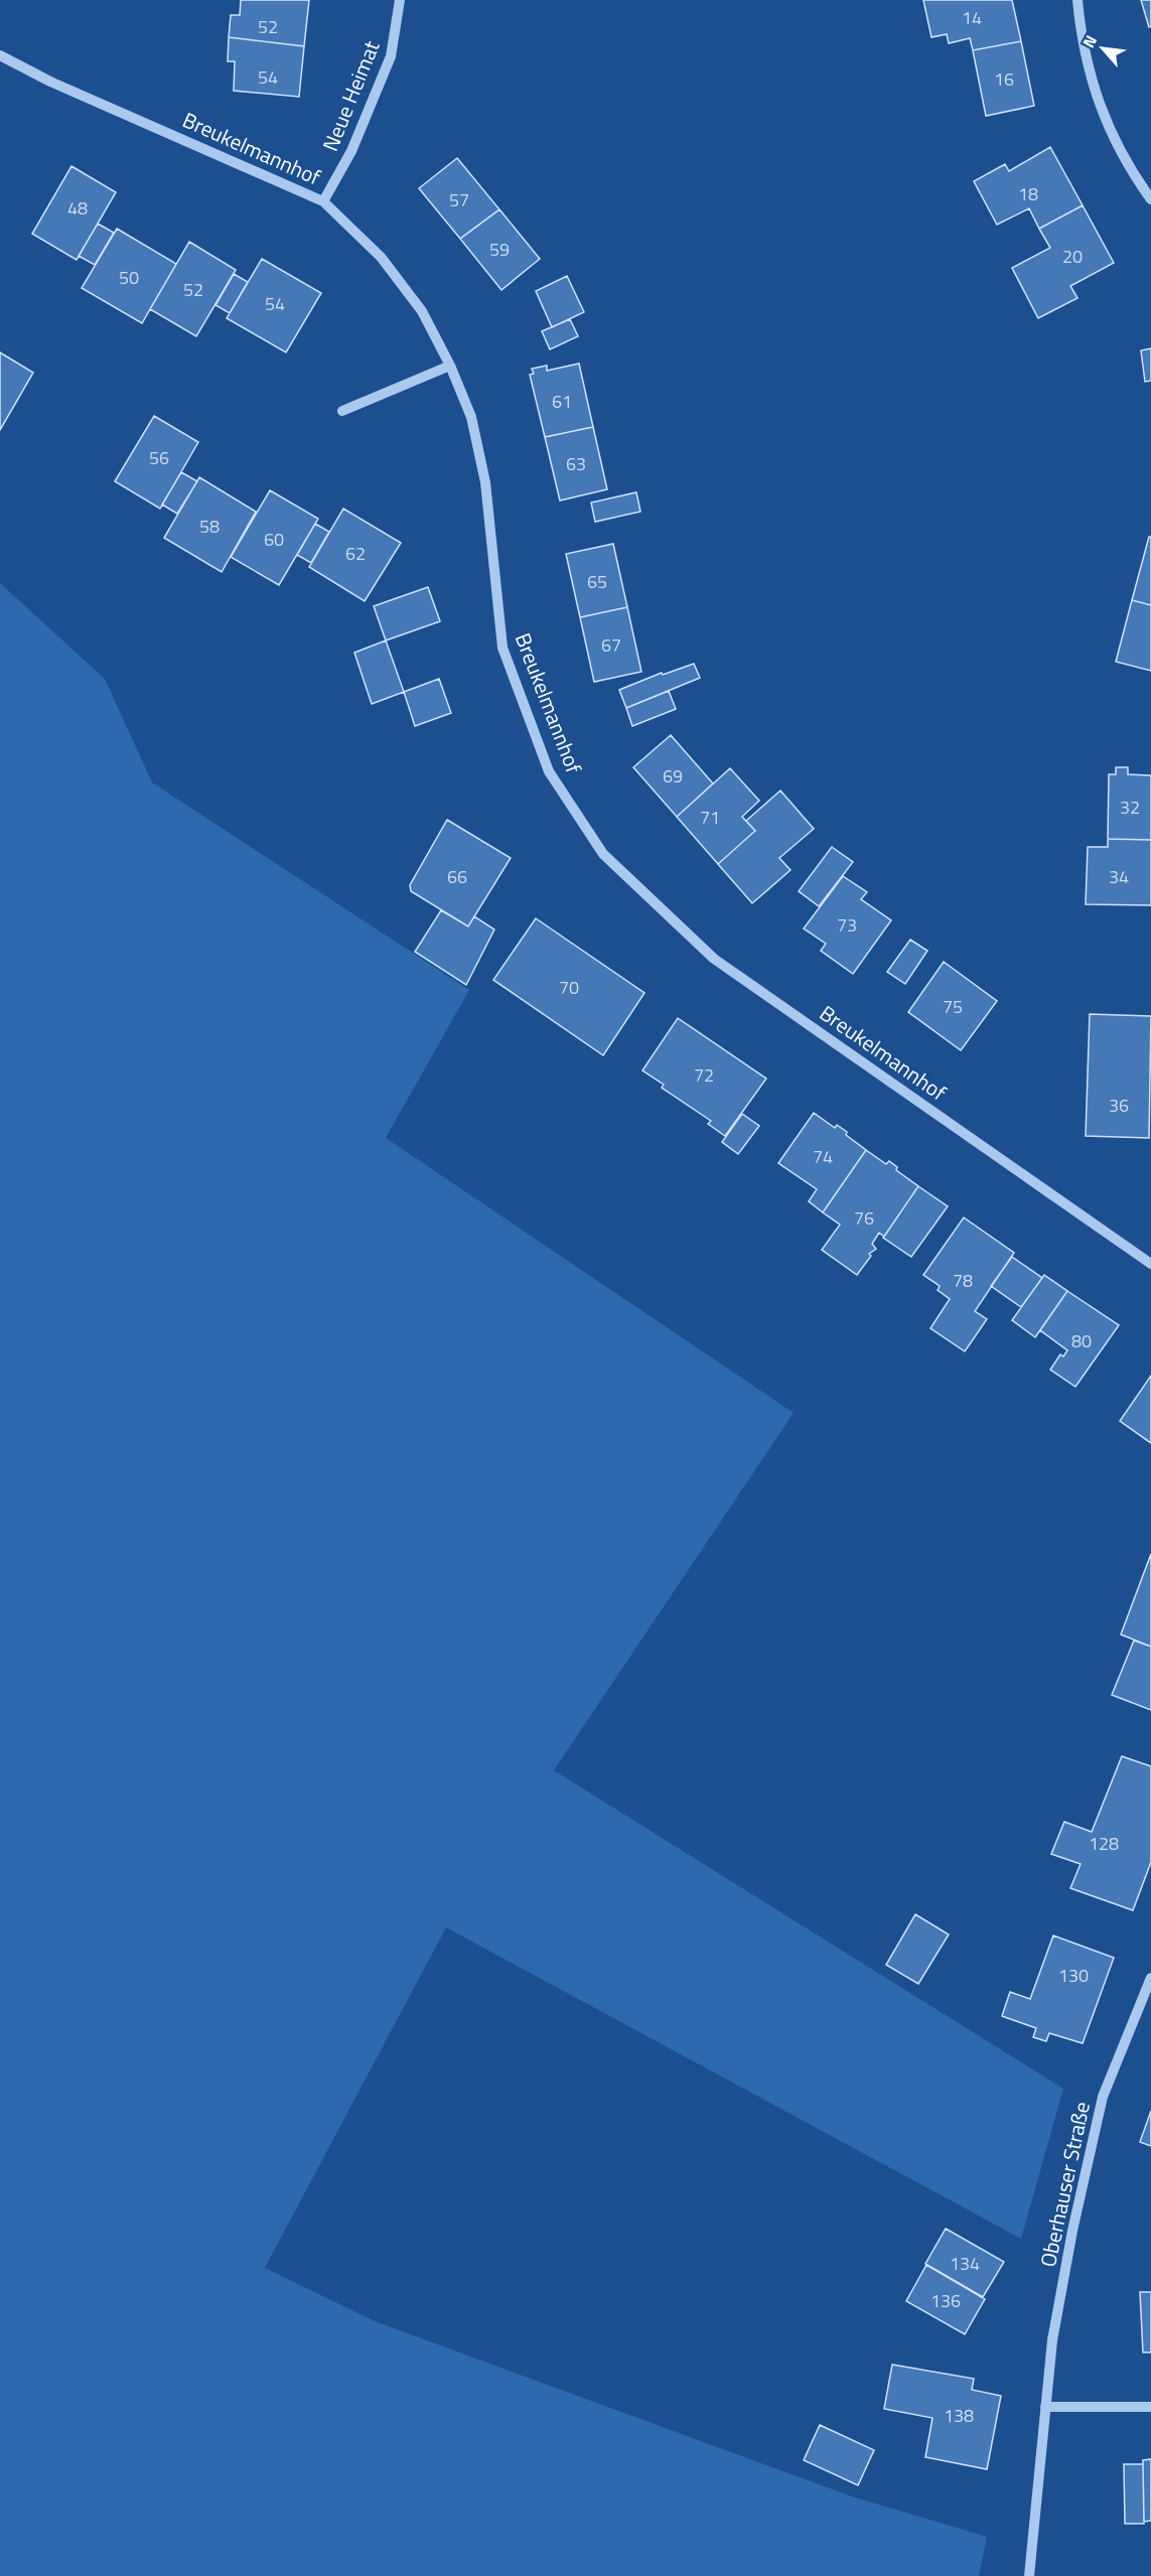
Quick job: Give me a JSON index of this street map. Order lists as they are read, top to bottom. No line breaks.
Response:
{"streets":{"street":["Neue Heimat","Breukelmannhof","Oberhauser Straße"]},"crossings":[["Neue Heimat","Breukelmannhof"]],"house_numbers":["14","52","54","16","18","57","48","59","20","50","52","54","61","56","63","58","60","62","65","67","69","32","71","66","34","73","70","75","72","36","74","76","78","80","128","130","134","136","138"],"north":"top left"}
